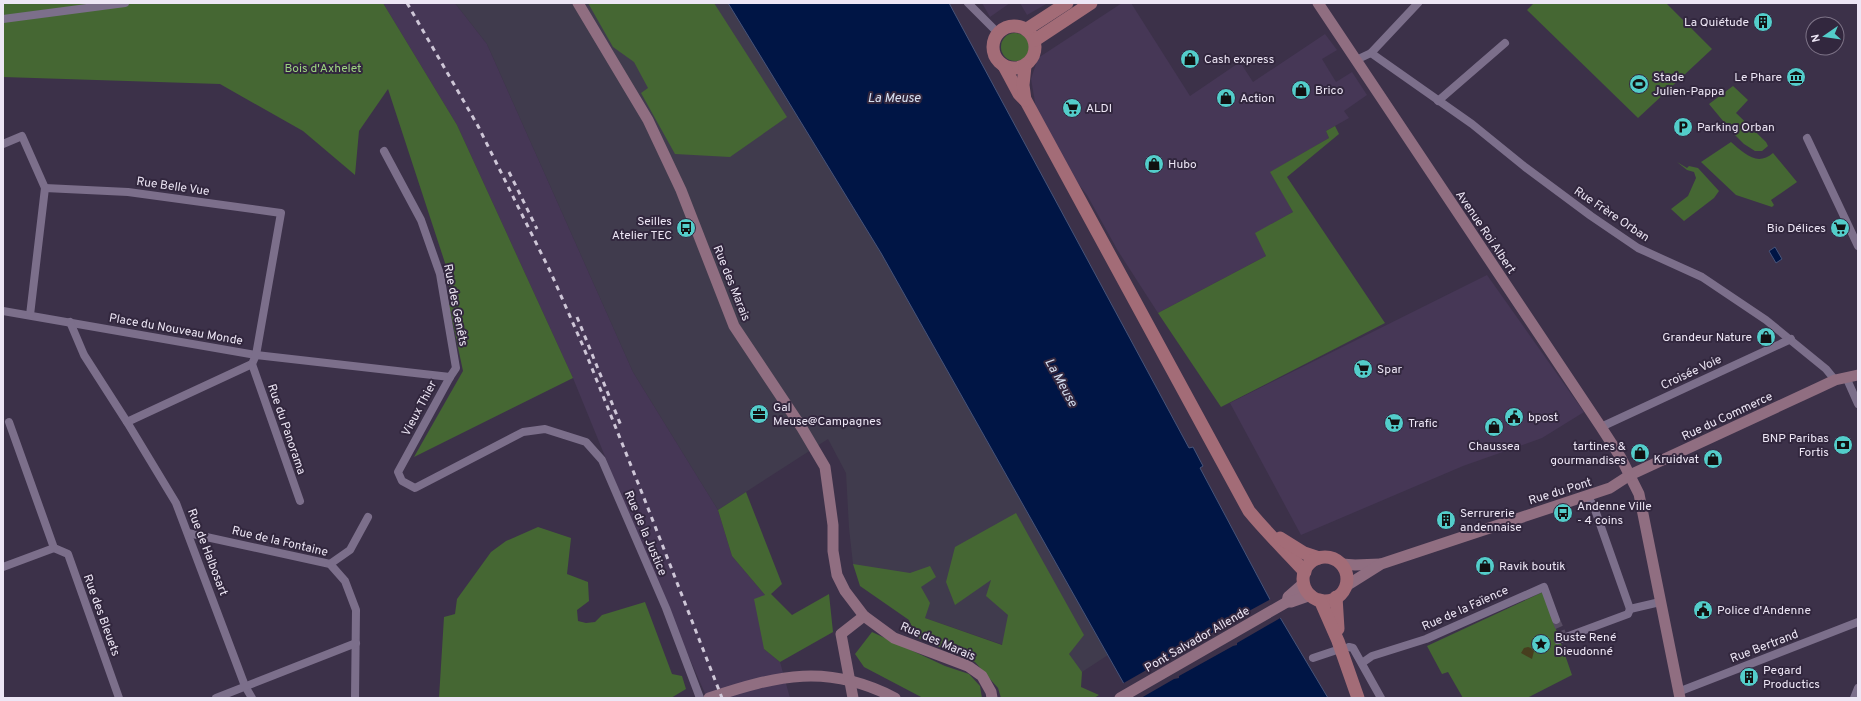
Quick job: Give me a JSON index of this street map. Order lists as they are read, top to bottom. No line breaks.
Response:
{"streets":{"main road":["Avenue Roi Albert","Rue des Marais","Rue du Commerce","Rue du Pont","Pont Salvador Allende"],"street":["Rue Belle Vue","Rue Frère Orban","Rue des Genêts","Place du Nouveau Monde","Croisée Voie","Vieux Thier","Rue du Panorama","Rue de la Justice","Rue de la Fontaine","Rue de Halbosart","Rue de la Faïence","Rue des Bleuets","Rue Bertrand"]},"crossings":[["Rue Belle Vue","Place du Nouveau Monde"],["Rue Belle Vue","Vieux Thier"],["Rue Frère Orban","Croisée Voie"],["Rue Frère Orban","Rue du Commerce"],["Avenue Roi Albert","Croisée Voie"],["Avenue Roi Albert","Rue du Commerce"],["Avenue Roi Albert","Rue du Pont"],["Avenue Roi Albert","Rue Bertrand"],["Rue des Genêts","Vieux Thier"],["Place du Nouveau Monde","Vieux Thier"],["Place du Nouveau Monde","Rue du Panorama"],["Vieux Thier","Rue de la Justice"],["Rue du Commerce","Rue du Pont"],["Rue de la Fontaine","Rue de Halbosart"]],"water":["La Meuse"],"parks":["Bois d'Axhelet"],"places":{"building":["La Quiétude","Serrurerie andennaise","Pegard Productics"],"shop":["Cash express","Brico","Action","Hubo","Grandeur Nature","Chaussea","tartines & gourmandises","Kruidvat","Ravik boutik"],"museum":["Le Phare"],"sports":["Stade Julien-Pappa"],"supermarket":["ALDI","Bio Délices","Spar","Trafic"],"parking":["Parking Orban"],"bus stop":["Seilles Atelier TEC","Andenne Ville - 4 coins"],"office":["Gal Meuse@Campagnes"],"public building":["bpost","Police d'Andenne"],"bank":["BNP Paribas Fortis"],"place":["Buste René Dieudonné"]},"north":"left"}
